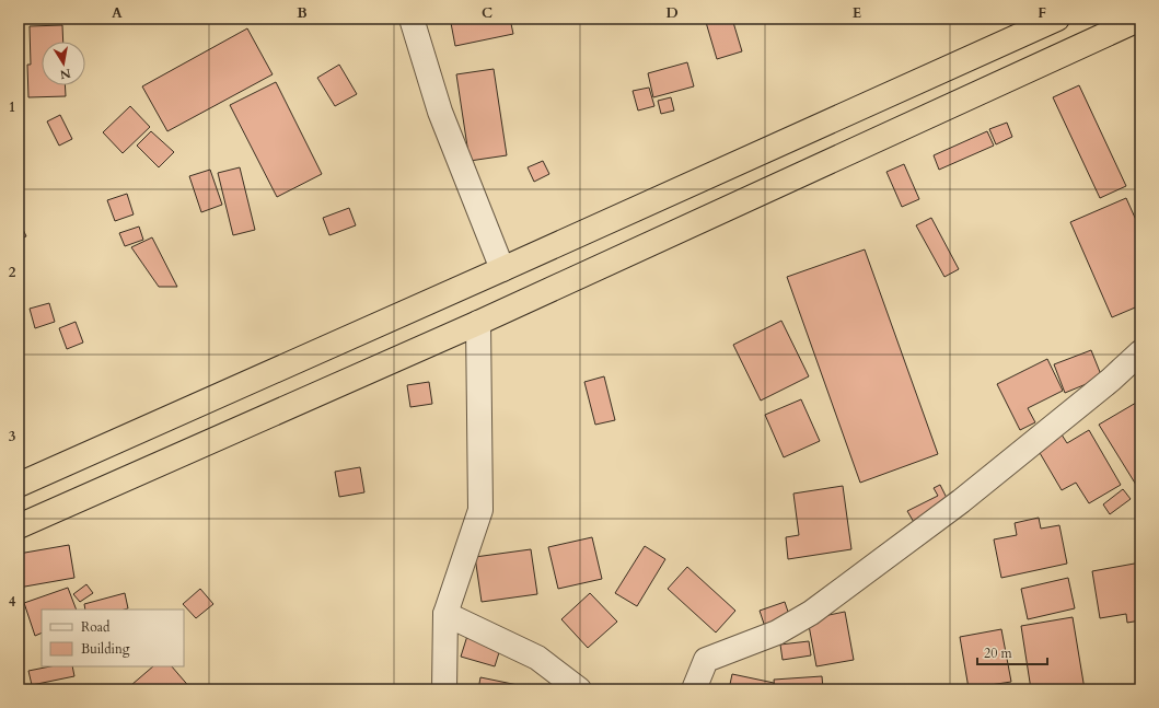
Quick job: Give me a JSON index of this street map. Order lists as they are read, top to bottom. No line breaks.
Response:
{"legend":["Road","Building"],"scale_bar":"20 m","north":"bottom","grid":{"columns":["A","B","C","D","E","F"],"rows":["1","2","3","4"]}}
